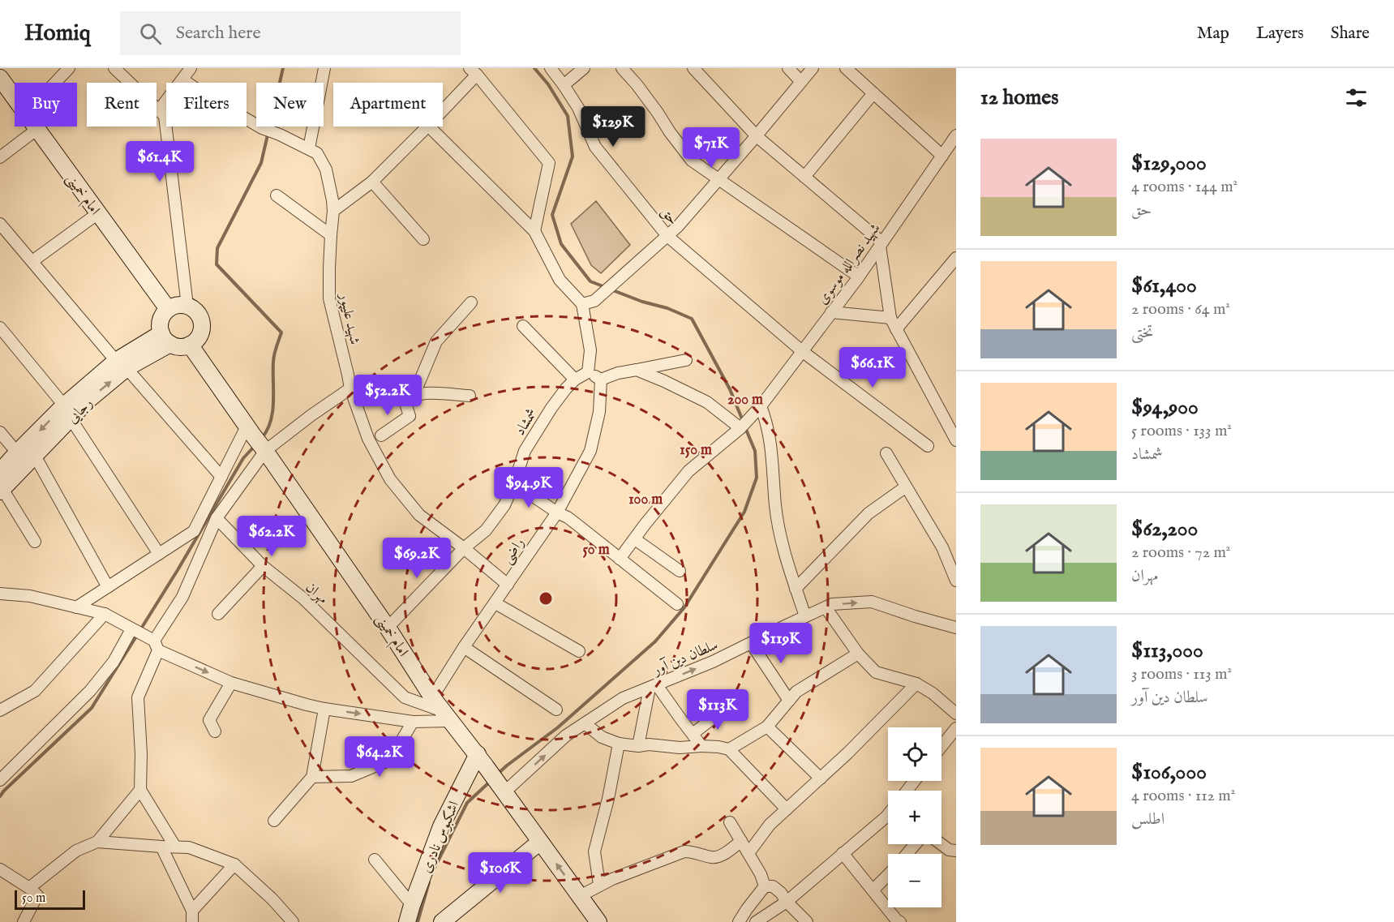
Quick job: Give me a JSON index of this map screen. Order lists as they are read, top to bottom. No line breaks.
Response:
{"streets":{"main road":["امام خمینی","رجایی","اشکبوس نادری"],"street":["حق","شهید نصرالله موسوی","شهید علیپور","شمشاد","راضی","مهران","سلطان دین آور"]},"crossings":[["امام خمینی","رجایی"],["امام خمینی","شمشاد"],["امام خمینی","راضی"],["امام خمینی","مهران"],["امام خمینی","سلطان دین آور"],["امام خمینی","اشکبوس نادری"],["حق","شهید نصرالله موسوی"],["شهید علیپور","شمشاد"],["شهید علیپور","راضی"]],"scale_bar":"50 m","page":{"header":"Homiq","search":"Search here","nav":["Map","Layers","Share"],"heading":"12 homes","chip":["Buy","Rent","Filters","New","Apartment"],"price":["$129K","$71K","$61.4K","$66.1K","$52.2K","$94.9K","$62.2K","$69.2K","$119K","$113K","$64.2K","$106K"],"list":[{"name":"$129,000","note":"4 rooms · 144 m² · حق"},{"name":"$61,400","note":"2 rooms · 64 m² · تختی"},{"name":"$94,900","note":"5 rooms · 133 m² · شمشاد"},{"name":"$62,200","note":"2 rooms · 72 m² · مهران"},{"name":"$113,000","note":"3 rooms · 113 m² · سلطان دین آور"},{"name":"$106,000","note":"4 rooms · 112 m² · اطلس"}],"map_buttons":["+","−"],"scale":"50 m"},"rings":["200 m","150 m","100 m","50 m"]}
